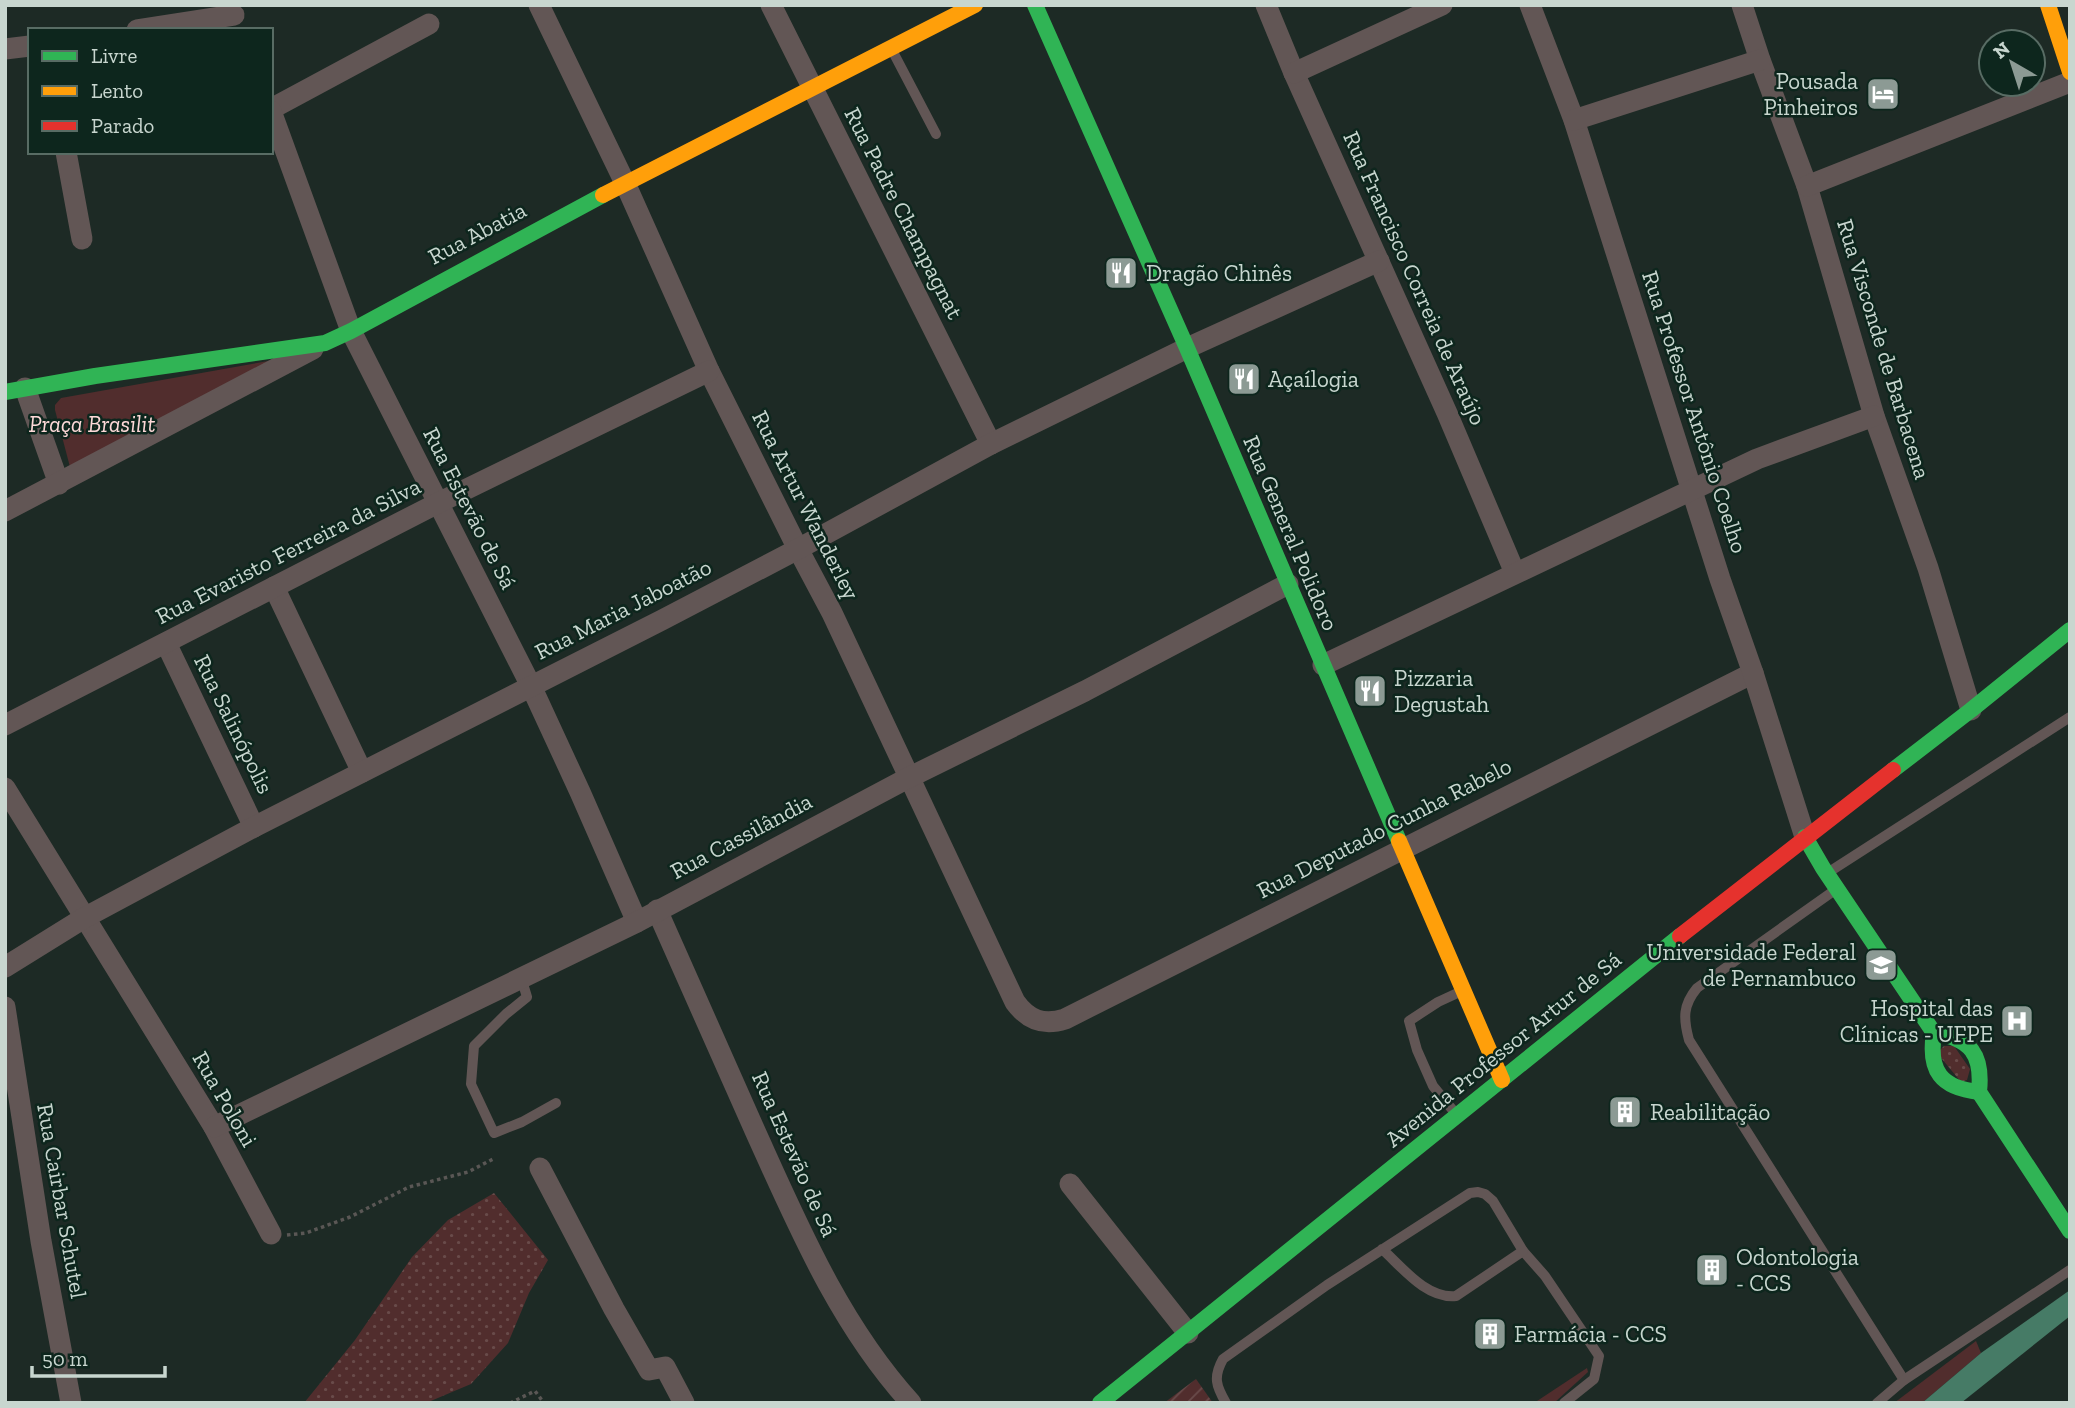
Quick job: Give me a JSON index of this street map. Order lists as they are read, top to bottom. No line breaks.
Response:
{"streets":{"street":["Rua Padre Champagnat","Rua Abatia","Rua Francisco Correia de Araújo","Rua Visconde de Barbacena","Rua Professor Antônio Coelho","Rua Artur Wanderley","Rua Estevão de Sá","Rua General Polidoro","Rua Evaristo Ferreira da Silva","Rua Maria Jaboatão","Rua Salinópolis","Rua Deputado Cunha Rabelo","Rua Cassilândia","Avenida Professor Artur de Sá","Rua Poloni","Rua Cairbar Schutel"]},"crossings":[["Rua Padre Champagnat","Rua Abatia"],["Rua Padre Champagnat","Rua Maria Jaboatão"],["Rua Abatia","Rua Artur Wanderley"],["Rua Abatia","Rua Estevão de Sá"],["Rua Francisco Correia de Araújo","Rua Maria Jaboatão"],["Rua Visconde de Barbacena","Avenida Professor Artur de Sá"],["Rua Professor Antônio Coelho","Rua Deputado Cunha Rabelo"],["Rua Professor Antônio Coelho","Avenida Professor Artur de Sá"],["Rua Artur Wanderley","Rua Evaristo Ferreira da Silva"],["Rua Artur Wanderley","Rua Maria Jaboatão"],["Rua Artur Wanderley","Rua Deputado Cunha Rabelo"],["Rua Artur Wanderley","Rua Cassilândia"],["Rua Estevão de Sá","Rua Evaristo Ferreira da Silva"],["Rua Estevão de Sá","Rua Maria Jaboatão"],["Rua Estevão de Sá","Rua Cassilândia"],["Rua General Polidoro","Rua Maria Jaboatão"],["Rua General Polidoro","Rua Deputado Cunha Rabelo"],["Rua General Polidoro","Rua Cassilândia"],["Rua General Polidoro","Avenida Professor Artur de Sá"],["Rua Evaristo Ferreira da Silva","Rua Salinópolis"],["Rua Maria Jaboatão","Rua Salinópolis"],["Rua Maria Jaboatão","Rua Poloni"],["Rua Cassilândia","Rua Poloni"]],"parks":["Praça Brasilit"],"places":{"hotel":["Pousada Pinheiros"],"restaurant":["Dragão Chinês","Açaílogia","Pizzaria Degustah"],"school or university":["Universidade Federal de Pernambuco"],"hospital":["Hospital das Clínicas - UFPE"],"building":["Reabilitação","Odontologia - CCS","Farmácia - CCS"]},"legend":["Livre","Lento","Parado"],"scale_bar":"50 m","north":"top left"}
